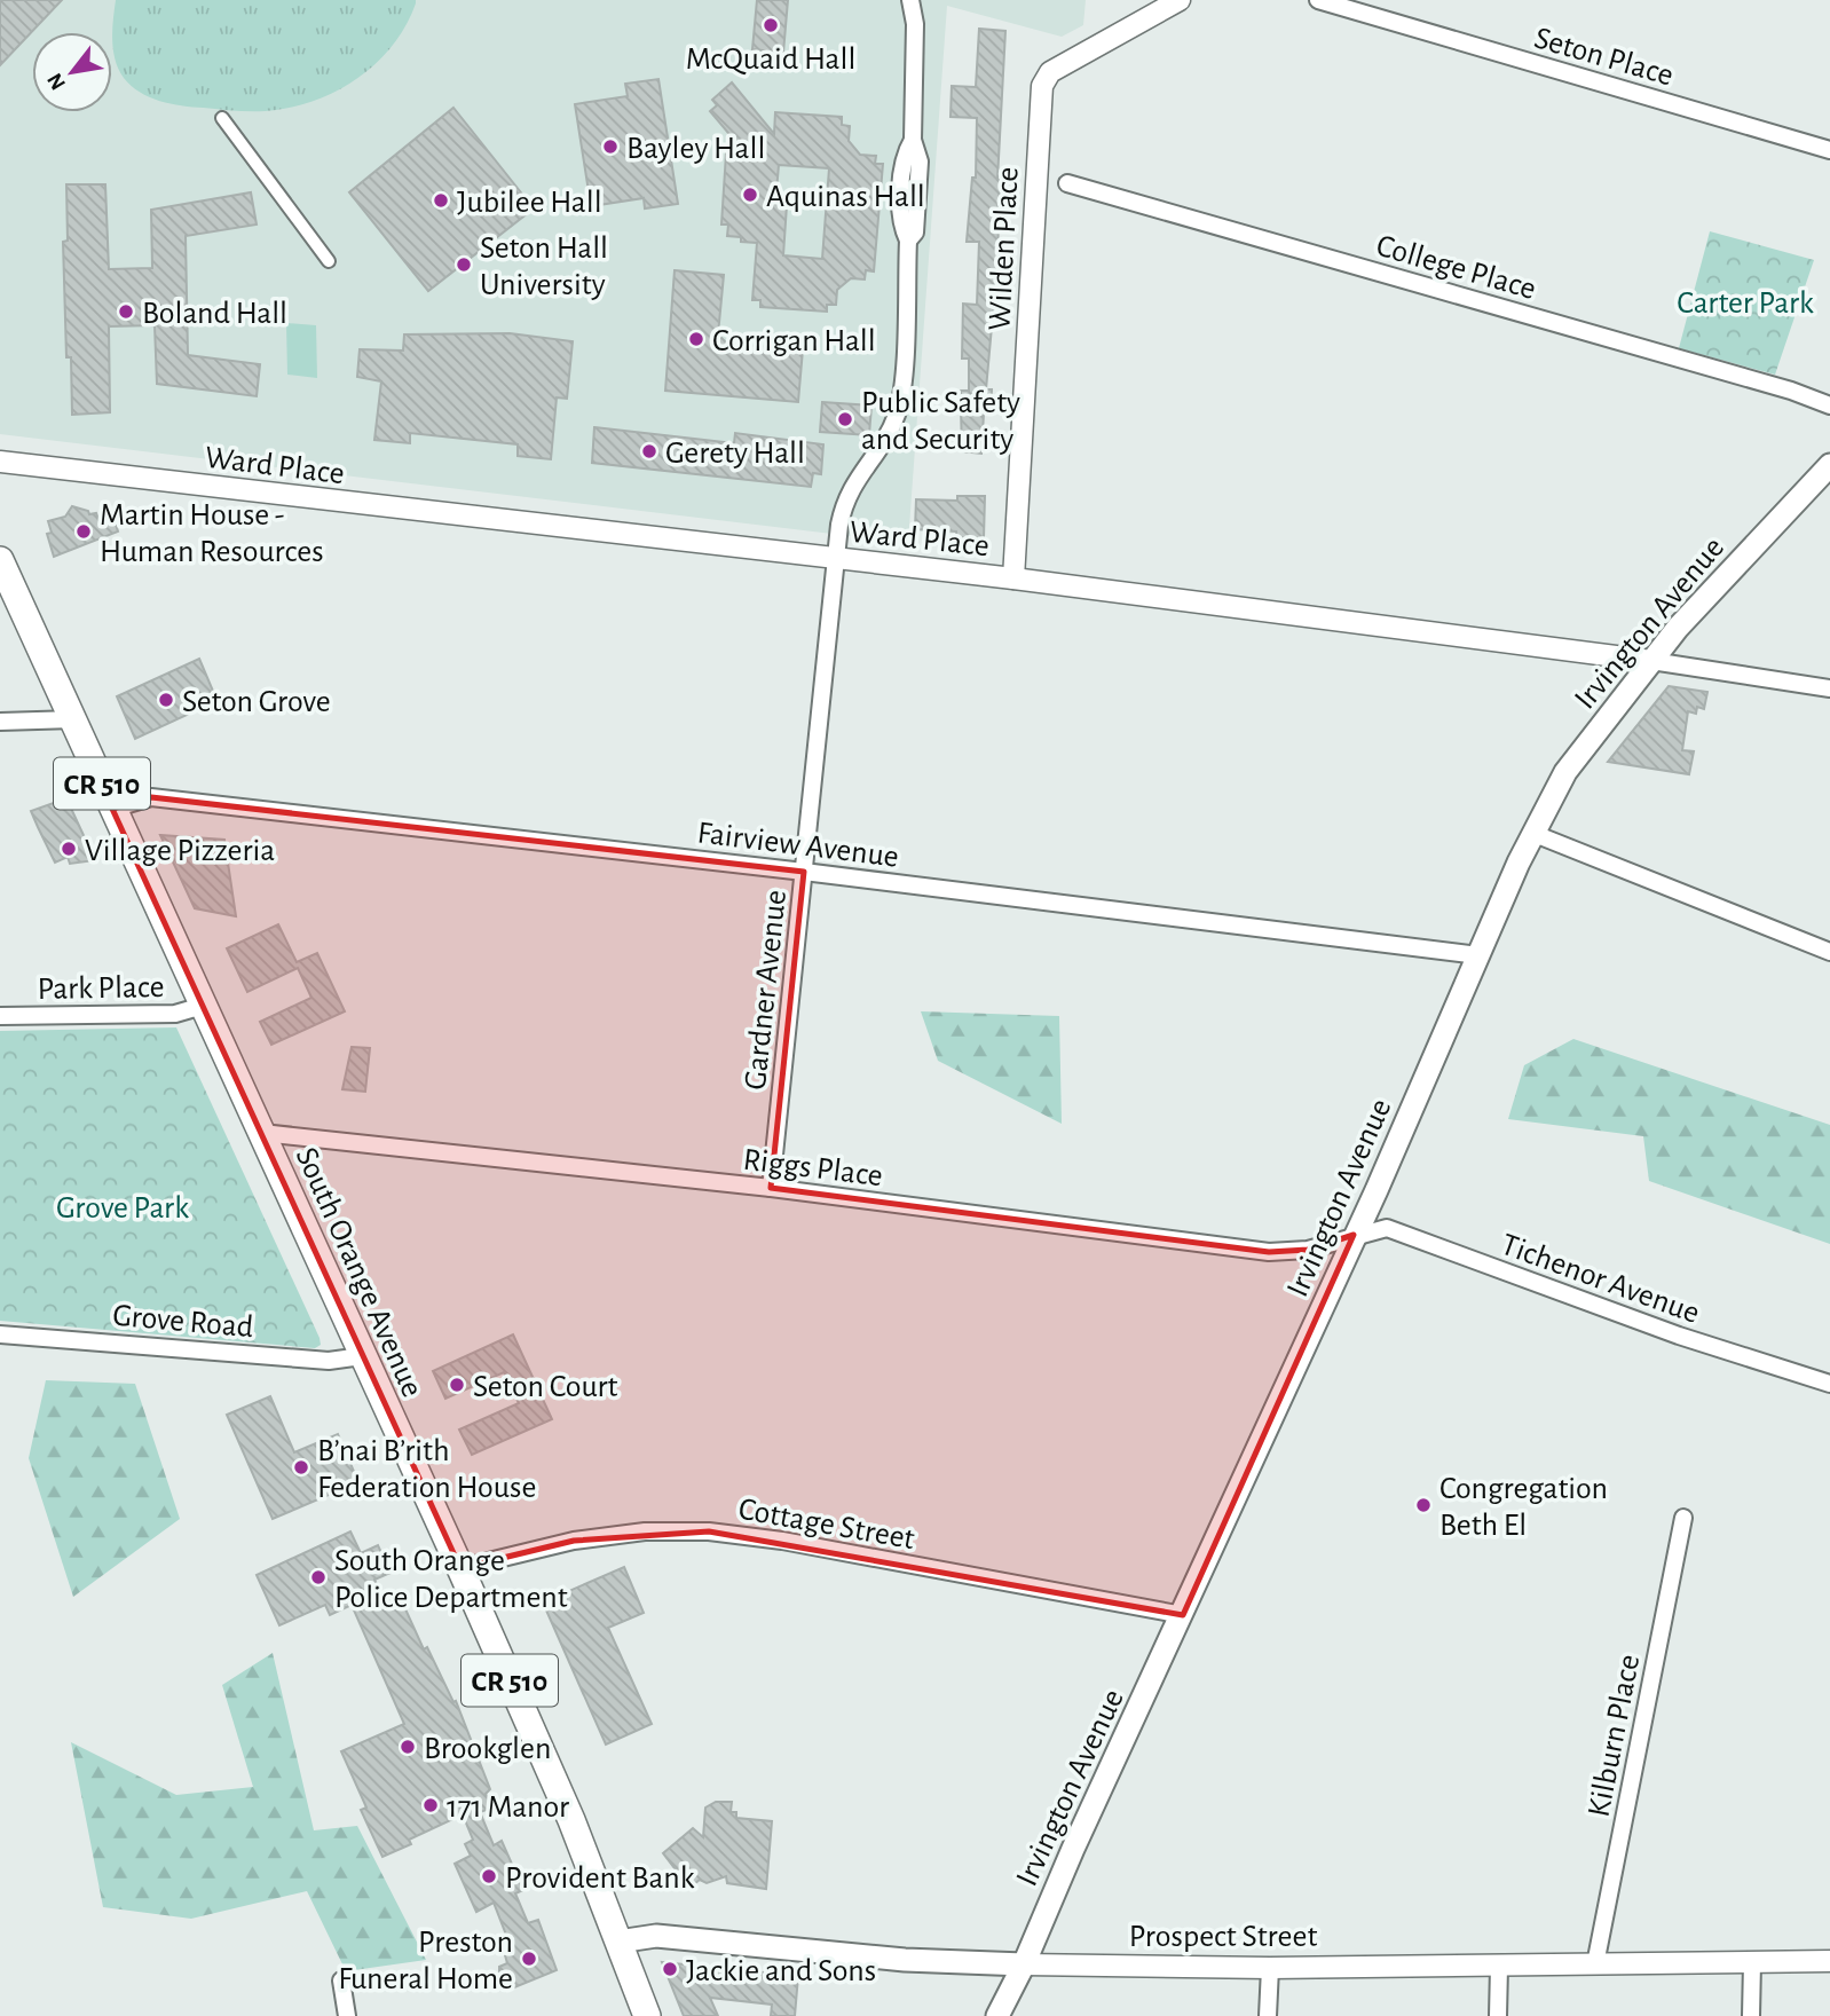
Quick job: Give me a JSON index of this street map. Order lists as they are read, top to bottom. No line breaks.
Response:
{"streets":{"main road":["Irvington Avenue","CR 510","South Orange Avenue","Prospect Street"],"street":["Seton Place","Wilden Place","College Place","Ward Place","Fairview Avenue","Park Place","Gardner Avenue","Riggs Place","Tichenor Avenue","Grove Road","Cottage Street","Kilburn Place"]},"crossings":[["Wilden Place","Ward Place"],["Ward Place","Irvington Avenue"],["Ward Place","Gardner Avenue"],["Irvington Avenue","Fairview Avenue"],["Irvington Avenue","Riggs Place"],["Irvington Avenue","Tichenor Avenue"],["Irvington Avenue","Cottage Street"],["Irvington Avenue","Prospect Street"],["Fairview Avenue","Gardner Avenue"],["Fairview Avenue","South Orange Avenue"],["Park Place","South Orange Avenue"],["Gardner Avenue","Riggs Place"],["Riggs Place","South Orange Avenue"],["Riggs Place","Tichenor Avenue"],["South Orange Avenue","Grove Road"],["South Orange Avenue","Cottage Street"],["South Orange Avenue","Prospect Street"],["Kilburn Place","Prospect Street"]],"parks":["Carter Park","Grove Park"],"places":["McQuaid Hall","Bayley Hall","Aquinas Hall","Jubilee Hall","Seton Hall University","Boland Hall","Corrigan Hall","Public Safety and Security","Gerety Hall","Martin House - Human Resources","Seton Grove","Village Pizzeria","Seton Court","B’nai B’rith Federation House","Congregation Beth El","South Orange Police Department","Brookglen","171 Manor","Provident Bank","Preston Funeral Home","Jackie and Sons"],"north":"bottom left"}
